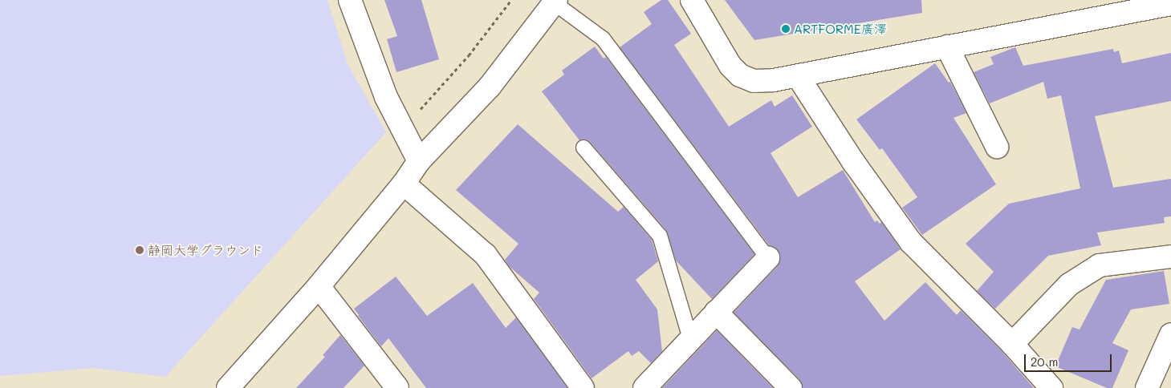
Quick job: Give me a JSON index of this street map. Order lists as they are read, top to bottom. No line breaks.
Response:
{"places":["ARTFORME廣澤","静岡大学グラウンド"],"scale_bar":"20 m"}
